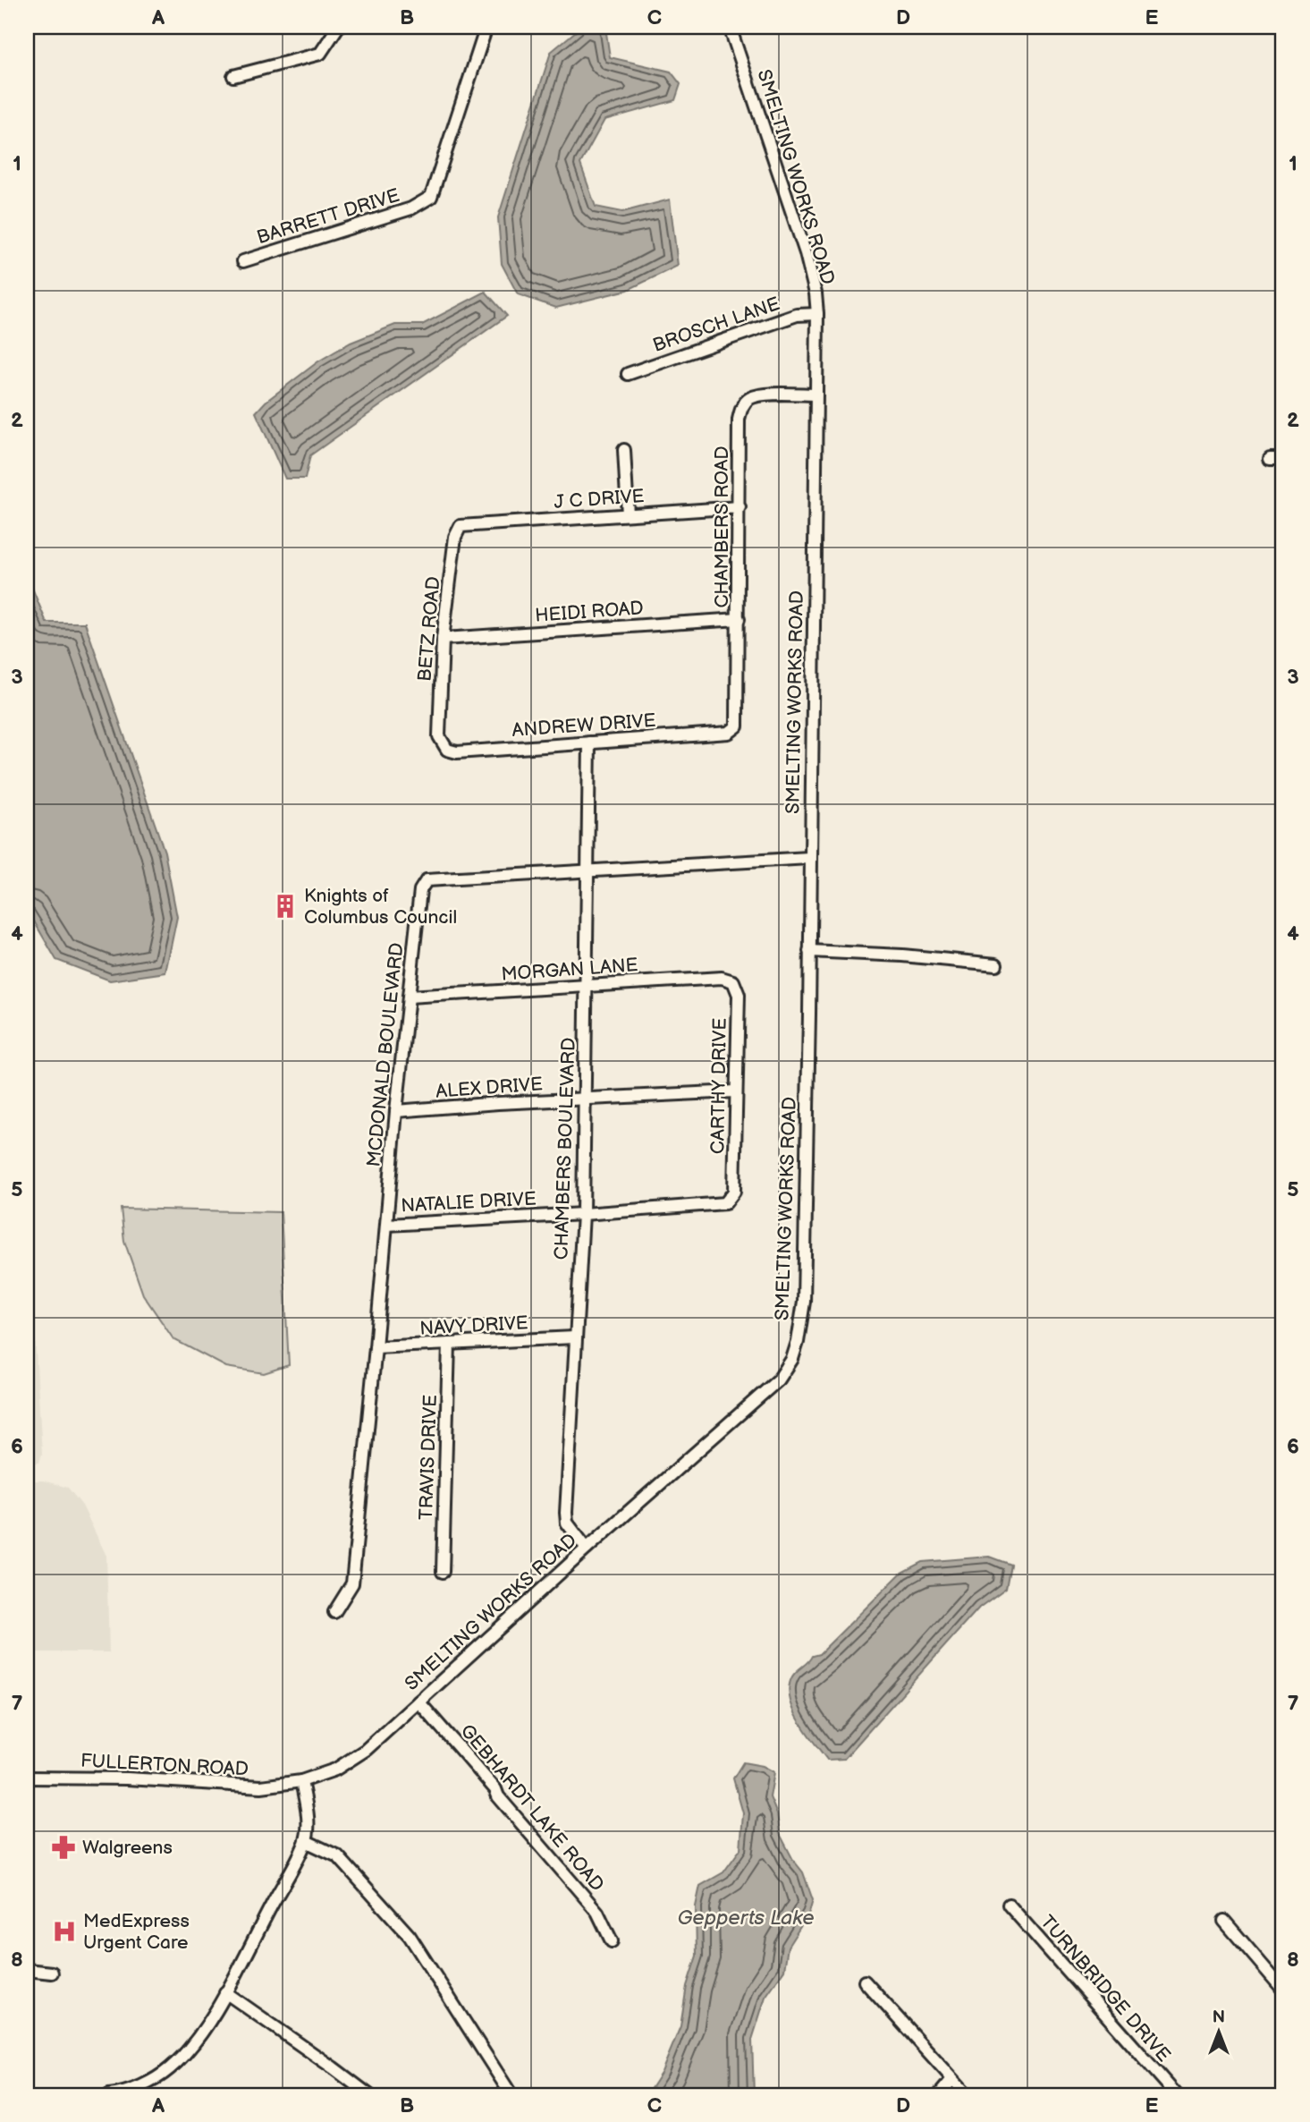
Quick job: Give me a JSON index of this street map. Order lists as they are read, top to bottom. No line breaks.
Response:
{"streets":{"street":["SMELTING WORKS ROAD","BARRETT DRIVE","BROSCH LANE","J C DRIVE","CHAMBERS ROAD","HEIDI ROAD","BETZ ROAD","ANDREW DRIVE","MORGAN LANE","MCDONALD BOULEVARD","CARTHY DRIVE","ALEX DRIVE","CHAMBERS BOULEVARD","NATALIE DRIVE","NAVY DRIVE","TRAVIS DRIVE","FULLERTON ROAD","GEBHARDT LAKE ROAD","TURNBRIDGE DRIVE"]},"crossings":[["SMELTING WORKS ROAD","BROSCH LANE"],["SMELTING WORKS ROAD","CHAMBERS ROAD"],["SMELTING WORKS ROAD","MCDONALD BOULEVARD"],["SMELTING WORKS ROAD","CHAMBERS BOULEVARD"],["SMELTING WORKS ROAD","FULLERTON ROAD"],["SMELTING WORKS ROAD","GEBHARDT LAKE ROAD"],["J C DRIVE","CHAMBERS ROAD"],["J C DRIVE","BETZ ROAD"],["CHAMBERS ROAD","HEIDI ROAD"],["CHAMBERS ROAD","ANDREW DRIVE"],["HEIDI ROAD","BETZ ROAD"],["BETZ ROAD","ANDREW DRIVE"],["ANDREW DRIVE","CHAMBERS BOULEVARD"],["MORGAN LANE","MCDONALD BOULEVARD"],["MORGAN LANE","CARTHY DRIVE"],["MORGAN LANE","CHAMBERS BOULEVARD"],["MCDONALD BOULEVARD","ALEX DRIVE"],["MCDONALD BOULEVARD","CHAMBERS BOULEVARD"],["MCDONALD BOULEVARD","NATALIE DRIVE"],["MCDONALD BOULEVARD","NAVY DRIVE"],["CARTHY DRIVE","ALEX DRIVE"],["CARTHY DRIVE","NATALIE DRIVE"],["ALEX DRIVE","CHAMBERS BOULEVARD"],["CHAMBERS BOULEVARD","NATALIE DRIVE"],["CHAMBERS BOULEVARD","NAVY DRIVE"],["NAVY DRIVE","TRAVIS DRIVE"]],"water":["Gepperts Lake"],"places":{"building":["Knights of Columbus Council"],"pharmacy":["Walgreens"],"hospital":["MedExpress Urgent Care"]},"north":"top","grid":{"columns":["A","B","C","D","E"],"rows":["1","2","3","4","5","6","7","8"]}}
